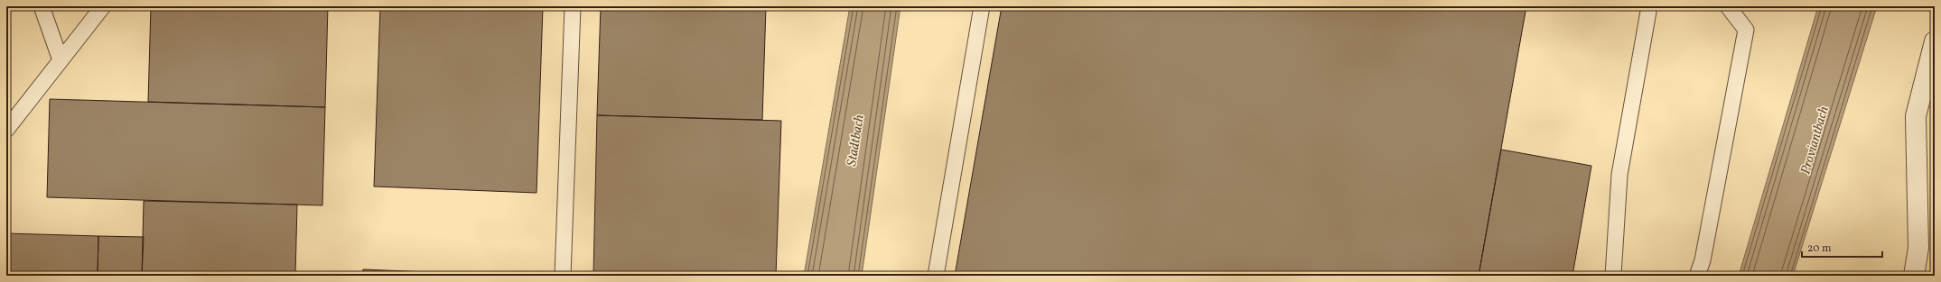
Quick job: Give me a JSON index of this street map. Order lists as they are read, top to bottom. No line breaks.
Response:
{"water":["Stadtbach","Proviantbach"],"scale_bar":"20 m"}
